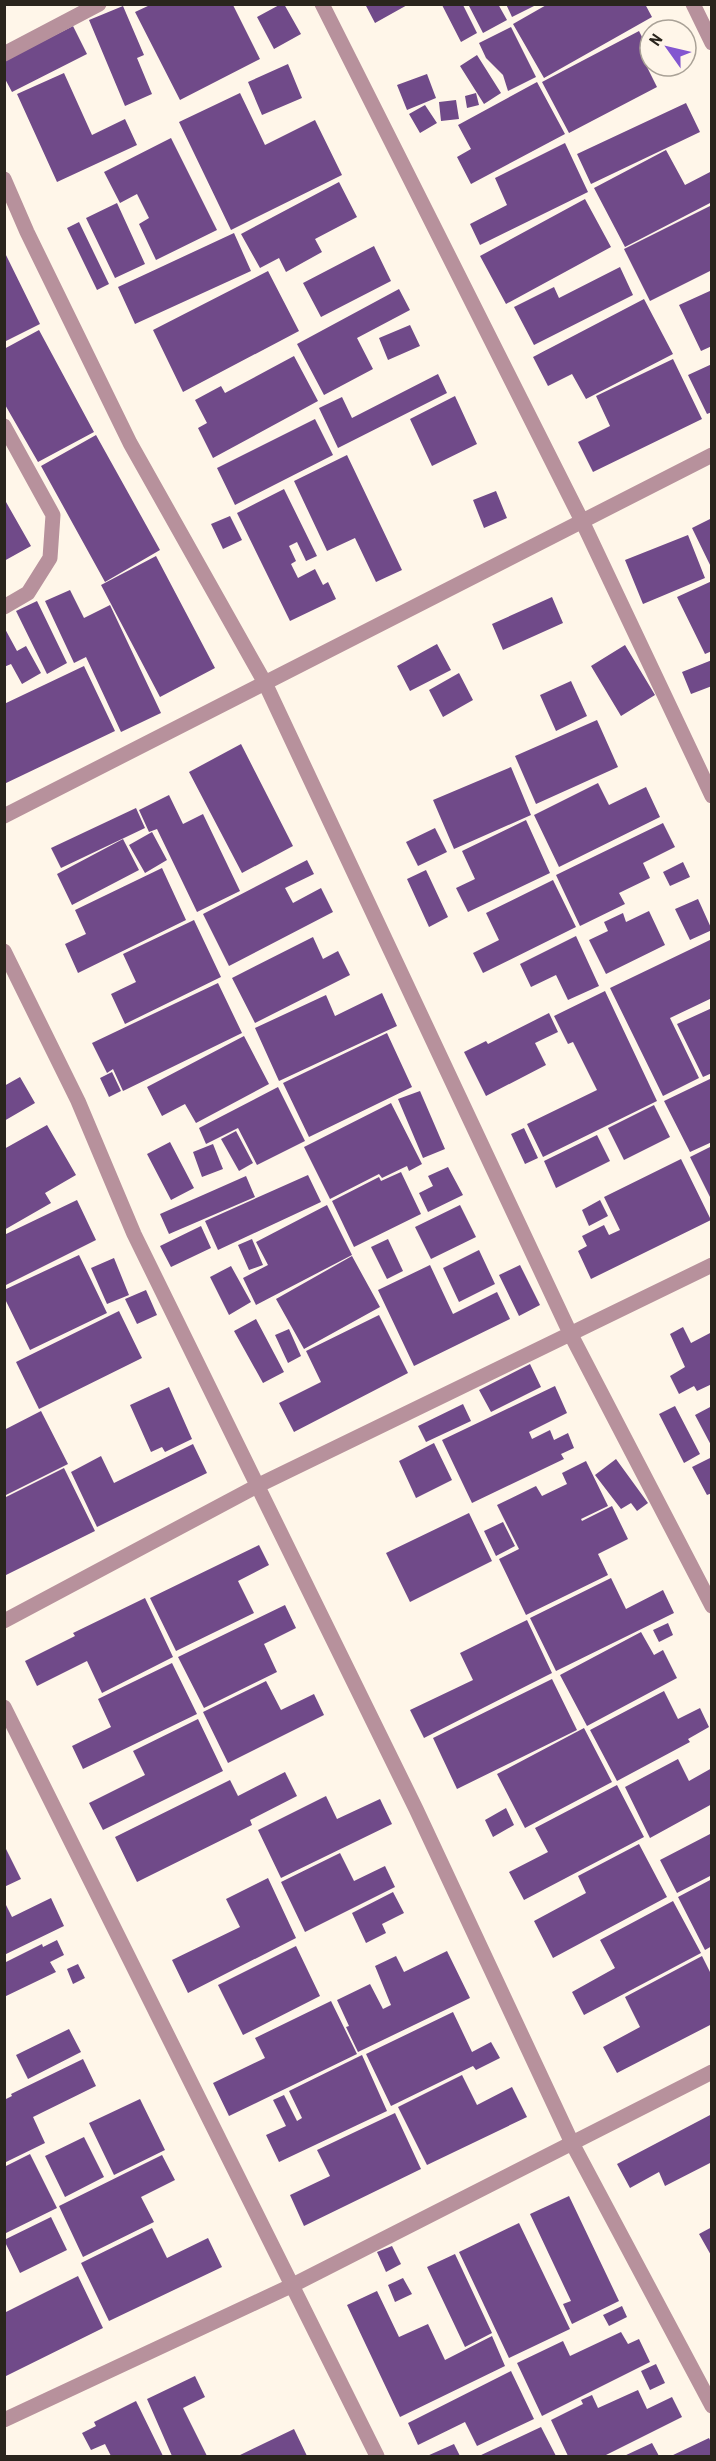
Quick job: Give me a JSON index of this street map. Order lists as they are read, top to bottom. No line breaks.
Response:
{"north":"top left"}
